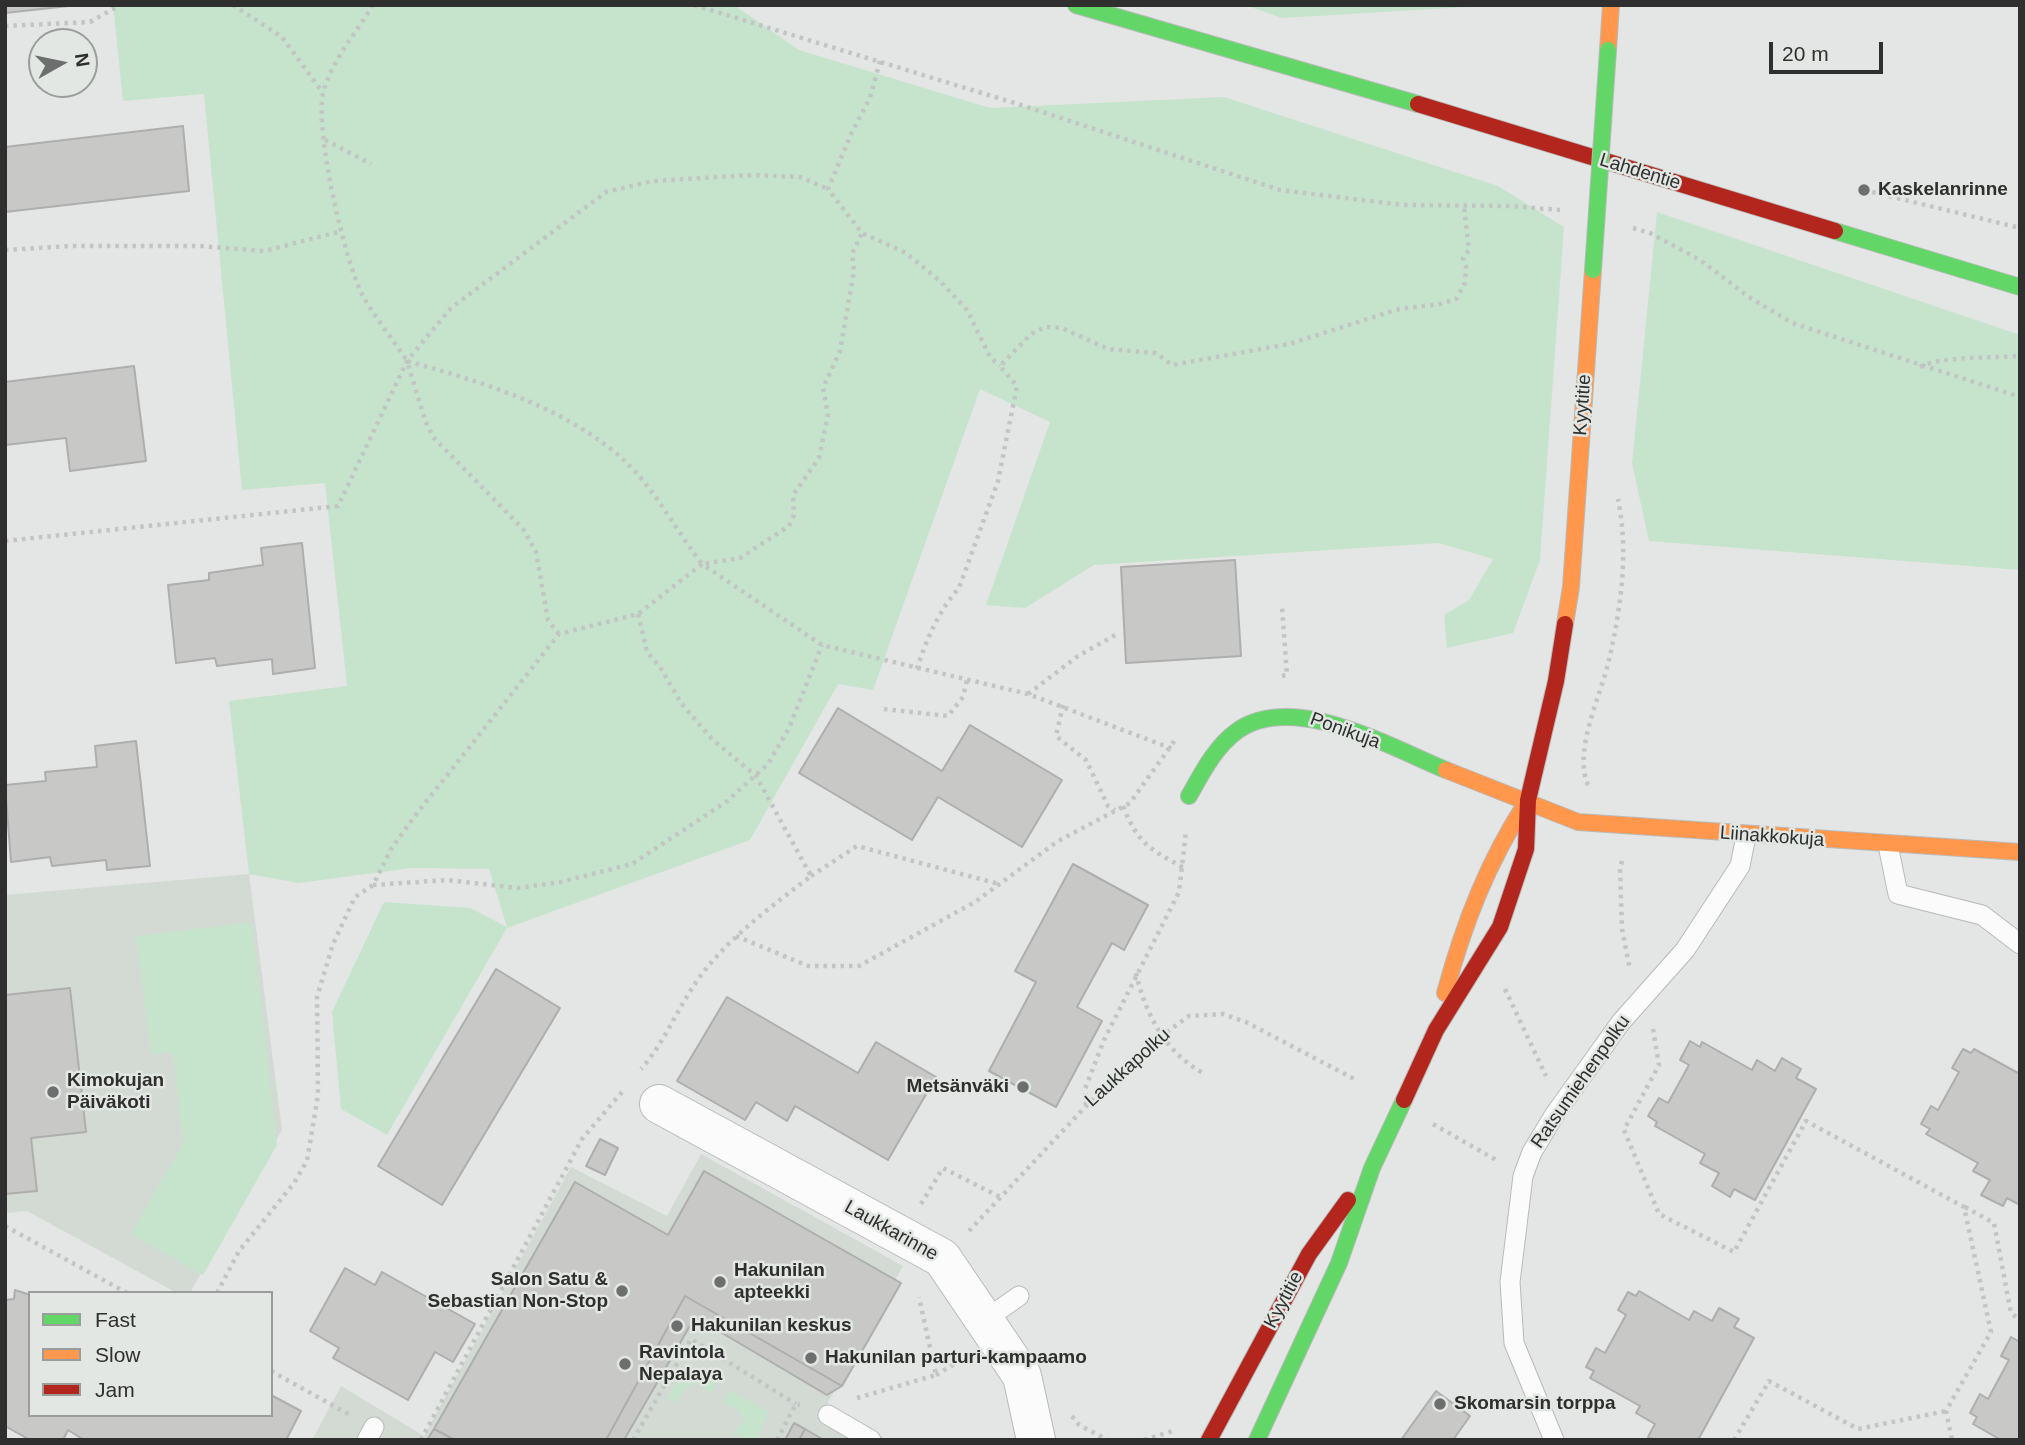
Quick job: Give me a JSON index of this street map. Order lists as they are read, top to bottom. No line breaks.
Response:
{"streets":{"main road":["Lahdentie","Kyytitie","Ponikuja","Liinakkokuja"],"street":["Laukkarinne"],"lane":["Ratsumiehenpolku"],"path":["Laukkapolku"]},"crossings":[["Kyytitie","Ponikuja"],["Kyytitie","Liinakkokuja"],["Ponikuja","Liinakkokuja"],["Liinakkokuja","Ratsumiehenpolku"],["Laukkapolku","Laukkarinne"]],"places":["Kaskelanrinne","Metsänväki","Kimokujan Päiväkoti","Hakunilan apteekki","Salon Satu & Sebastian Non-Stop","Hakunilan keskus","Hakunilan parturi-kampaamo","Ravintola Nepalaya","Skomarsin torppa"],"legend":["Fast","Slow","Jam"],"scale_bar":"20 m","north":"right"}
